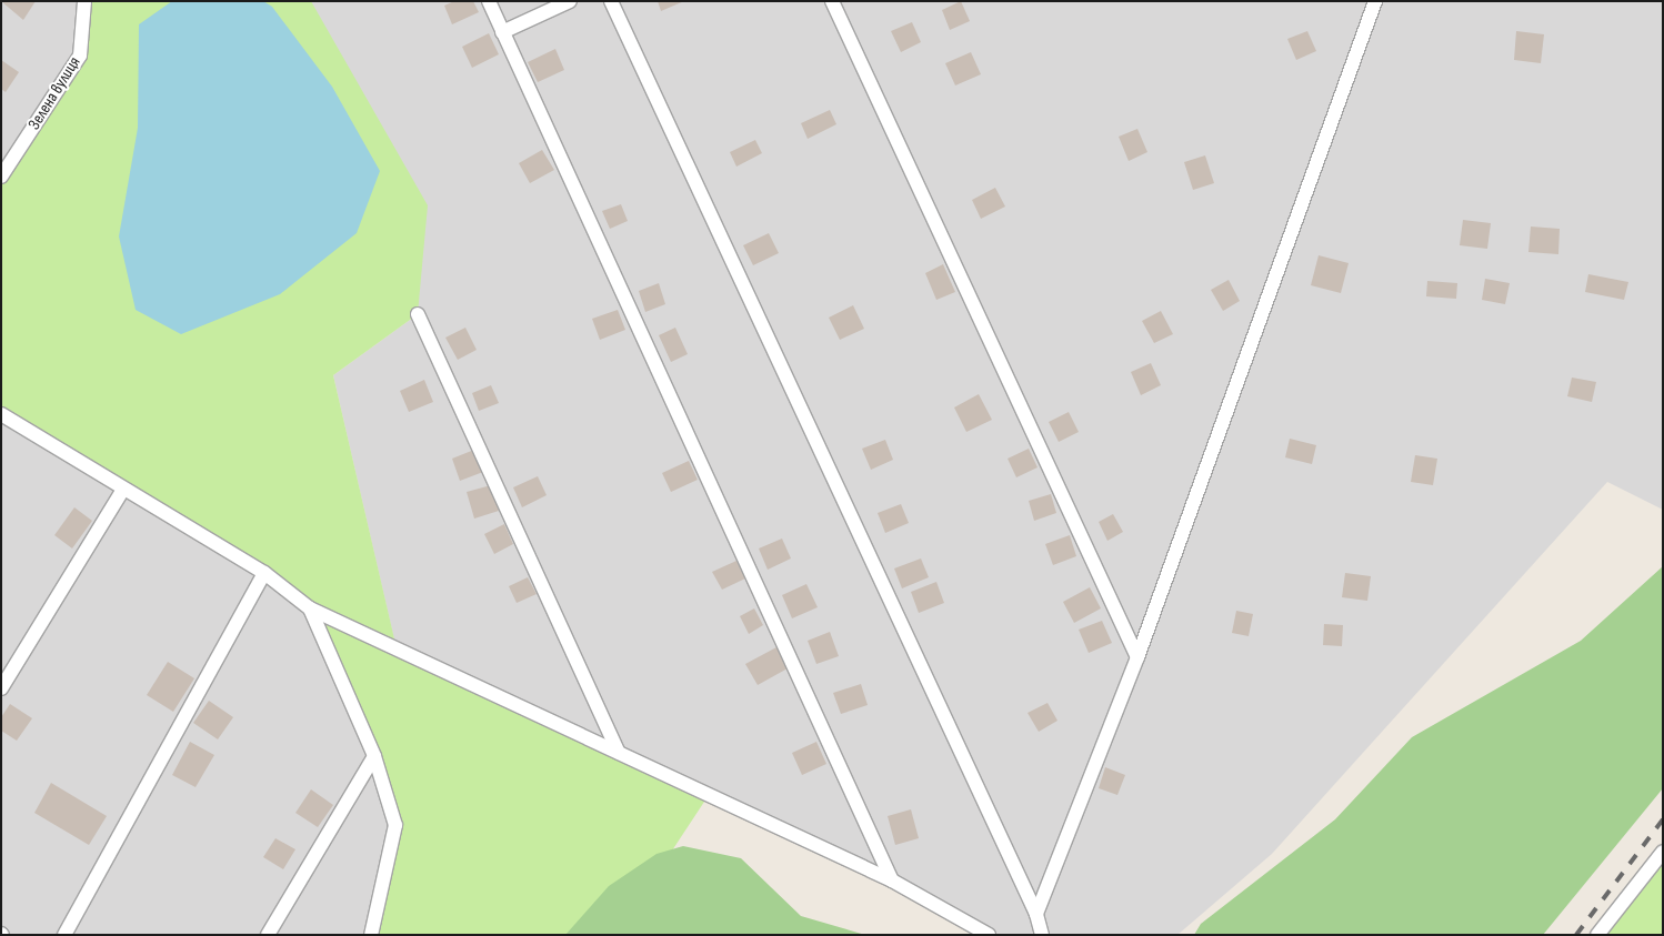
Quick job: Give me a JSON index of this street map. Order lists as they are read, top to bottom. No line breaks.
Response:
{"streets":{"street":["Зелена вулиця"]}}
